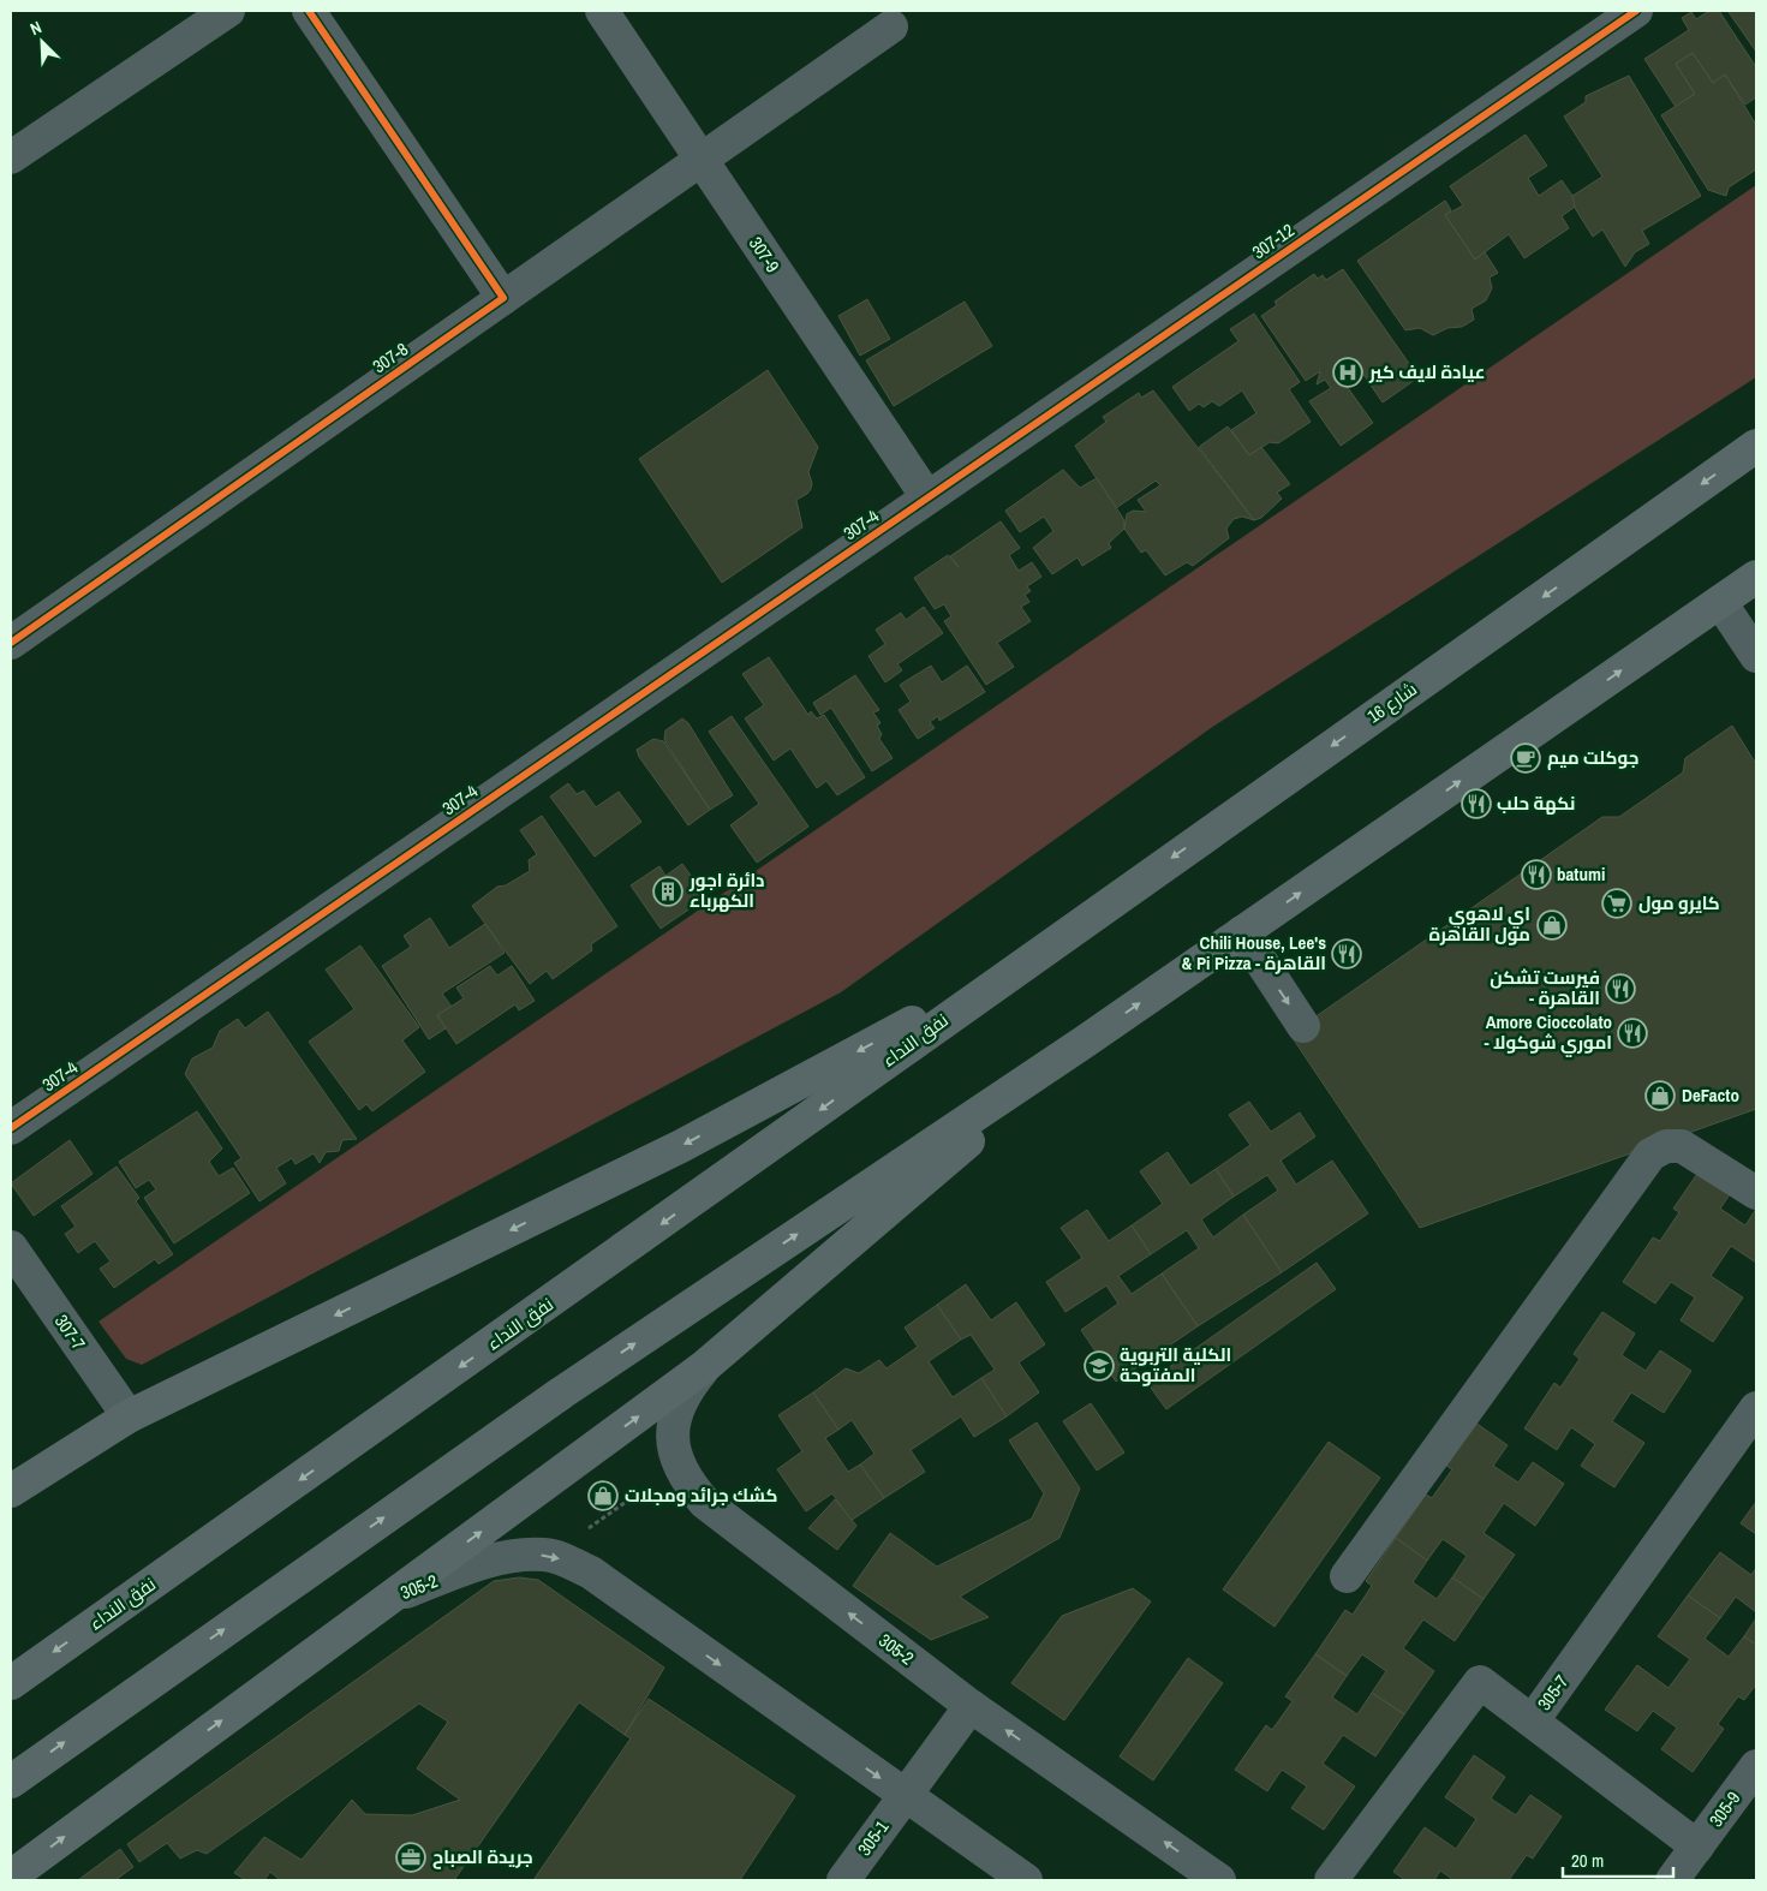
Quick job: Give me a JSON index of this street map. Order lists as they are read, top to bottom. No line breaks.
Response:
{"streets":{"main road":["شارع 16","نفق النداء"],"street":["307-12","307-9","307-8","307-4","307-7","305-2","305-7","305-9","305-1"]},"crossings":[["307-12","307-9"],["307-12","307-4"],["307-9","307-8"],["307-9","307-4"],["شارع 16","نفق النداء"],["305-2","305-1"]],"places":{"hospital":["عيادة لايف كير"],"cafe":["جوكلت ميم"],"restaurant":["نكهة حلب","batumi","Chili House, Lee's & Pi Pizza - القاهرة","فيرست تشكن - القاهرة","Amore Cioccolato - اموري شوكولا"],"building":["دائرة اجور الكهرباء"],"supermarket":["كايرو مول"],"shop":["اي لاهوي مول القاهرة","DeFacto","كشك جرائد ومجلات"],"school or university":["الكلية التربوية المفتوحة"],"office":["جريدة الصباح"]},"scale_bar":"20 m","north":"top left"}
